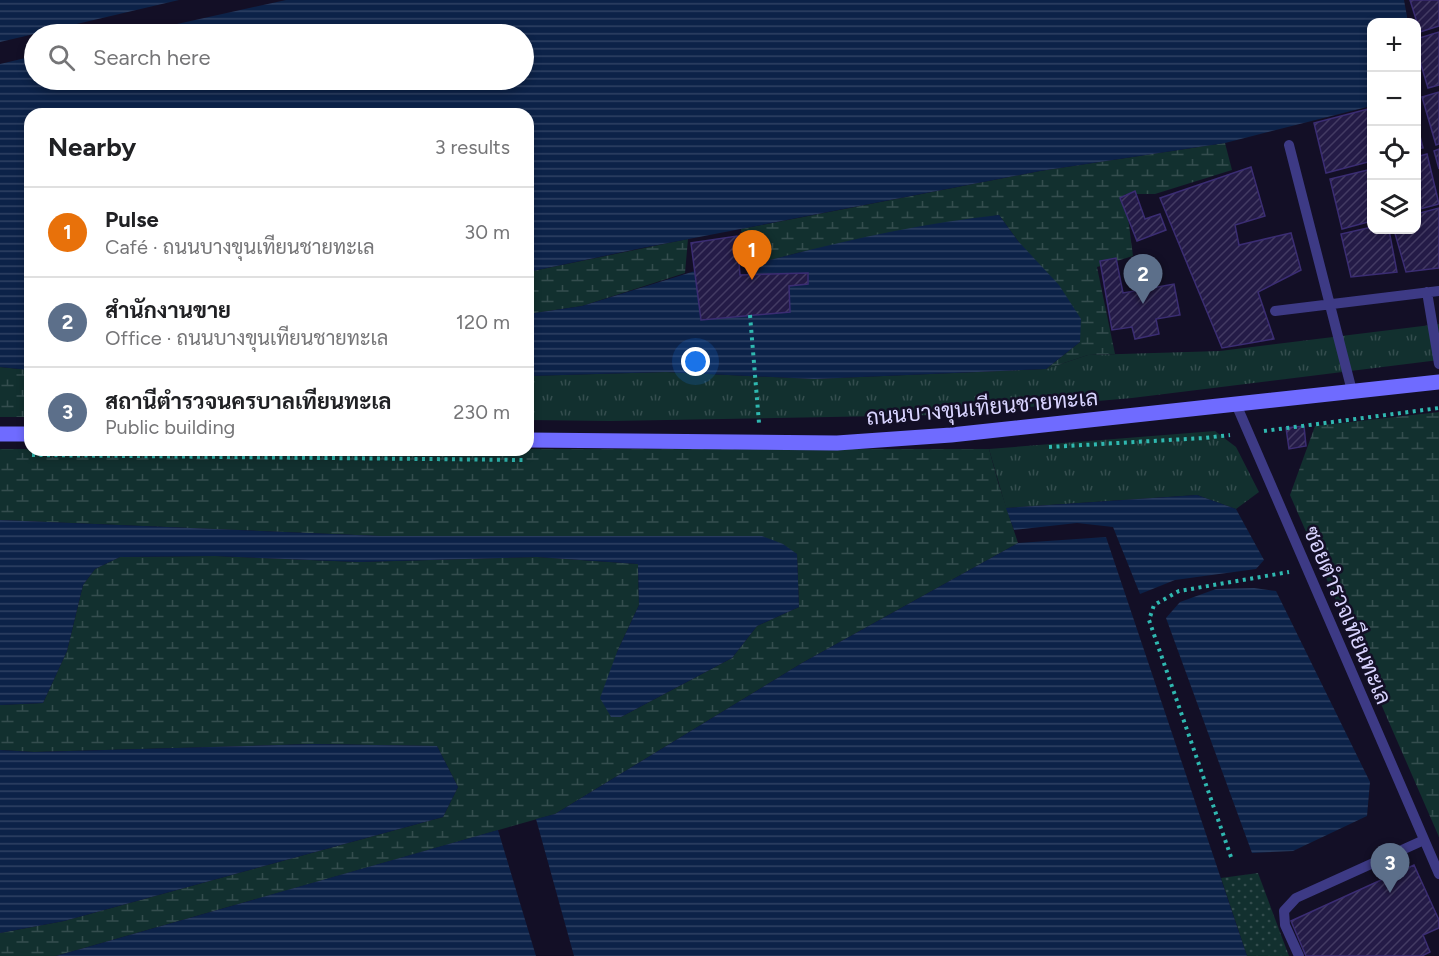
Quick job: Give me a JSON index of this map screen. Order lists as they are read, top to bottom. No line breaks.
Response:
{"streets":{"main road":["ถนนบางขุนเทียนชายทะเล"],"lane":["ซอยตำรวจเทียนทะเล"]},"crossings":[["ถนนบางขุนเทียนชายทะเล","ซอยตำรวจเทียนทะเล"]],"page":{"map_buttons":["+","−"],"search":"Search here","heading":["Nearby","3 results"],"list":[{"mark":"1","name":"Pulse","note":"Café · ถนนบางขุนเทียนชายทะเล","value":"30 m"},{"mark":"2","name":"สำนักงานขาย","note":"Office · ถนนบางขุนเทียนชายทะเล","value":"120 m"},{"mark":"3","name":"สถานีตำรวจนครบาลเทียนทะเล","note":"Public building","value":"230 m"}],"pins":["1","2","3"]}}
